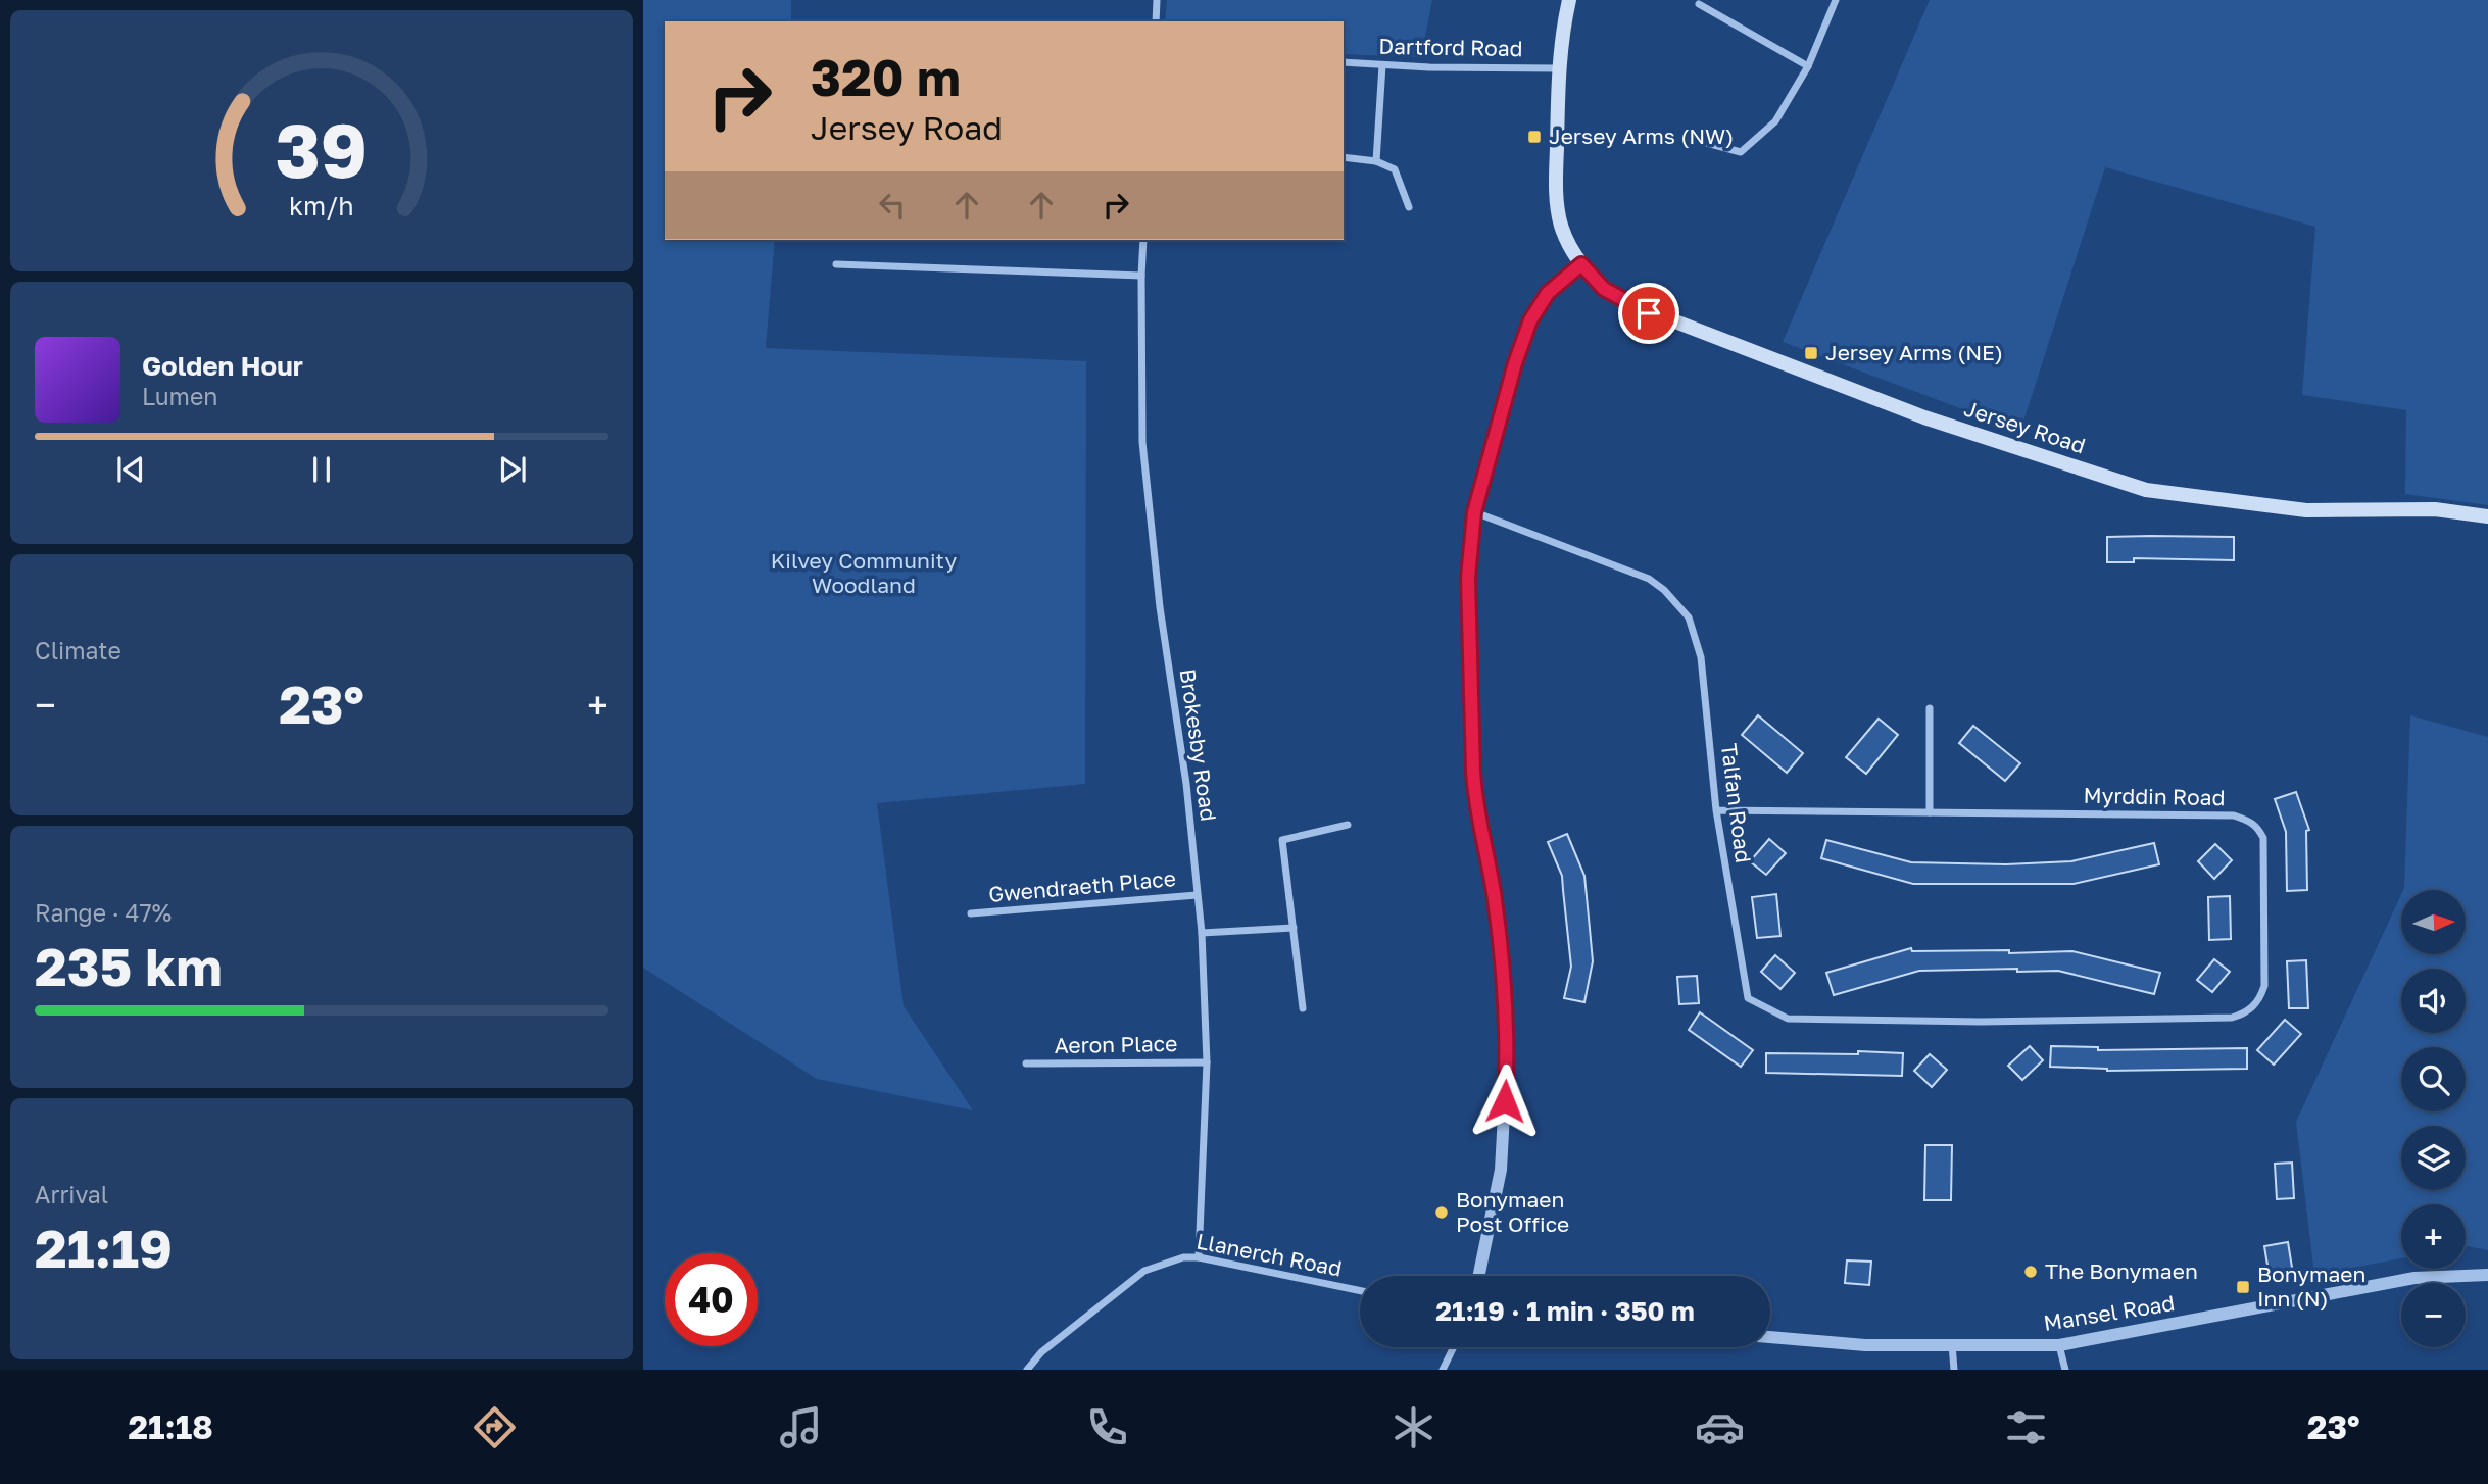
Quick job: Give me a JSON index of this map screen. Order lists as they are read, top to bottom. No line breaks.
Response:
{"streets":{"main road":["Jersey Road"],"street":["Dartford Road","Brokesby Road","Myrddin Road","Talfan Road","Gwendraeth Place","Aeron Place","Llanerch Road","Mansel Road"]},"crossings":[["Dartford Road","Jersey Road"],["Brokesby Road","Gwendraeth Place"],["Brokesby Road","Aeron Place"],["Brokesby Road","Llanerch Road"],["Myrddin Road","Talfan Road"]],"parks":["Kilvey Community Woodland"],"places":{"transit":["Jersey Arms (NW)","Jersey Arms (NE)","Bonymaen Inn (N)"],"other":["Bonymaen Post Office","The Bonymaen"]},"north":"right","page":{"turn":["320 m","Jersey Road"],"song":["Golden Hour","Lumen"],"tile":["Climate",["Range · 47%","235 km"],["Arrival","21:19"]],"heat":["−","23°","+"],"map_buttons":["+","−"],"limit":"40","trip":"21:19 · 1 min · 350 m","tabs":["21:18","23°"],"gauge":["39","km/h"]}}
